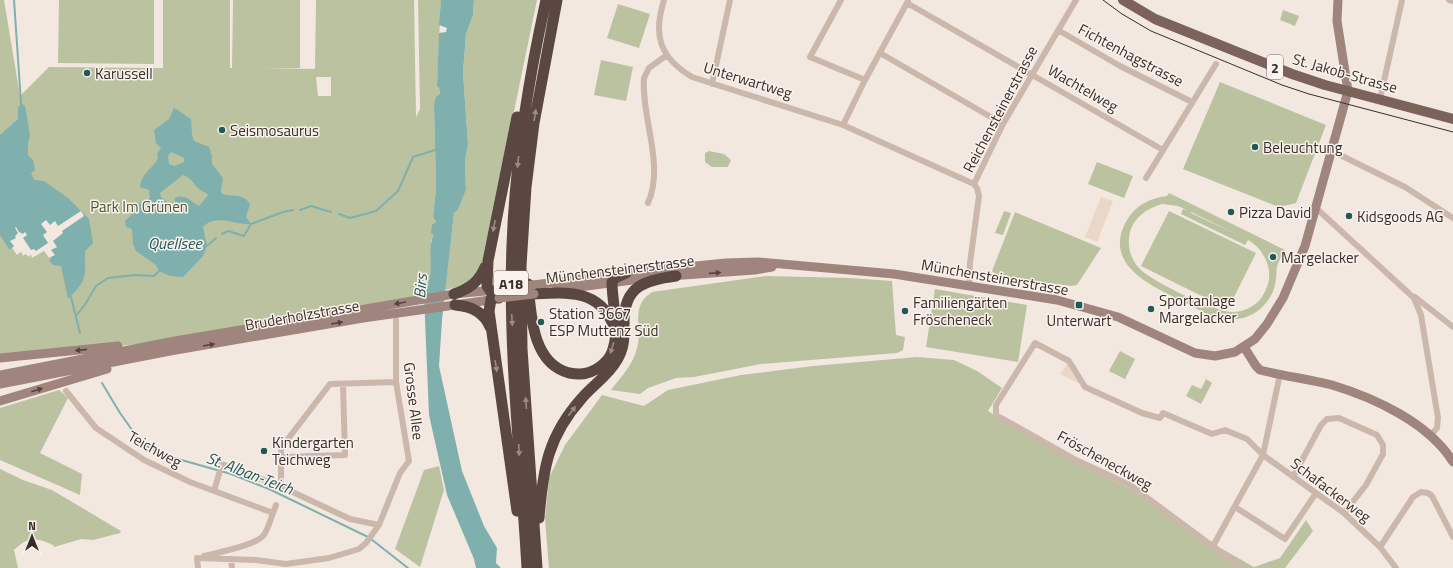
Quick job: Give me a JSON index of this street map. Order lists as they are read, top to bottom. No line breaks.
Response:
{"streets":{"highway":["A18"],"main road":["2","St. Jakob-Strasse","Münchensteinerstrasse","Bruderholzstrasse"],"street":["Fichtenhagstrasse","Unterwartweg","Wachtelweg","Reichensteinerstrasse","Grosse Allee","Teichweg","Fröscheneckweg","Schafackerweg"]},"crossings":[["Fichtenhagstrasse","Reichensteinerstrasse"],["Unterwartweg","Reichensteinerstrasse"],["Wachtelweg","Reichensteinerstrasse"],["Reichensteinerstrasse","Münchensteinerstrasse"],["Fröscheneckweg","Schafackerweg"]],"water":["Quellsee","Birs","St. Alban-Teich"],"parks":["Park Im Grünen"],"places":{"other":["Karussell","Seismosaurus","Beleuchtung","Pizza David","Kidsgoods AG","Margelacker","Sportanlage Margelacker","Familiengärten Fröscheneck","Station 3667 ESP Muttenz Süd","Kindergarten Teichweg"],"transit":["Unterwart"]},"north":"top"}
